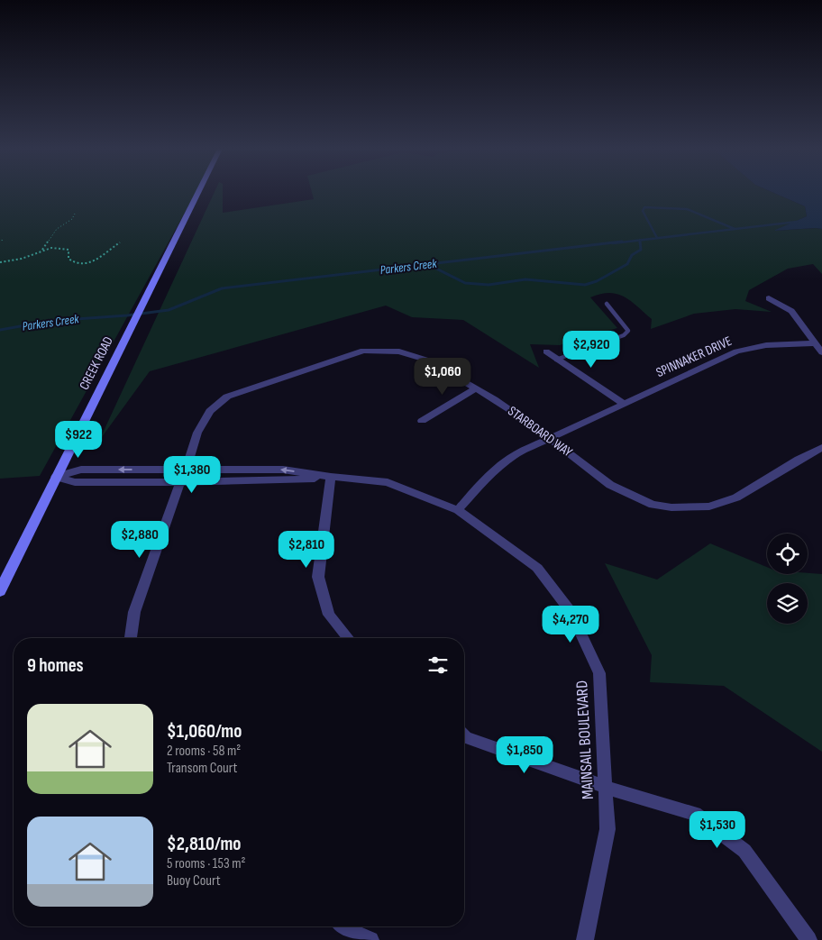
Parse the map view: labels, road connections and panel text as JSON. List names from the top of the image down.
{
  "streets": {
    "main road": ["CREEK ROAD"],
    "street": ["SPINNAKER DRIVE", "STARBOARD WAY", "MAINSAIL BOULEVARD"]
  },
  "crossings": [
    ["SPINNAKER DRIVE", "STARBOARD WAY"],
    ["SPINNAKER DRIVE", "MAINSAIL BOULEVARD"],
    ["CREEK ROAD", "MAINSAIL BOULEVARD"],
    ["STARBOARD WAY", "MAINSAIL BOULEVARD"]
  ],
  "water": ["Parkers Creek"],
  "page": {
    "price": [
      "$2,920",
      "$1,060",
      "$922",
      "$1,380",
      "$2,880",
      "$2,810",
      "$4,270",
      "$1,850",
      "$1,530"
    ],
    "heading": "9 homes",
    "list": [
      {
        "name": "$1,060/mo",
        "note": "2 rooms · 58 m² · Transom Court"
      },
      {
        "name": "$2,810/mo",
        "note": "5 rooms · 153 m² · Buoy Court"
      }
    ]
  }
}
